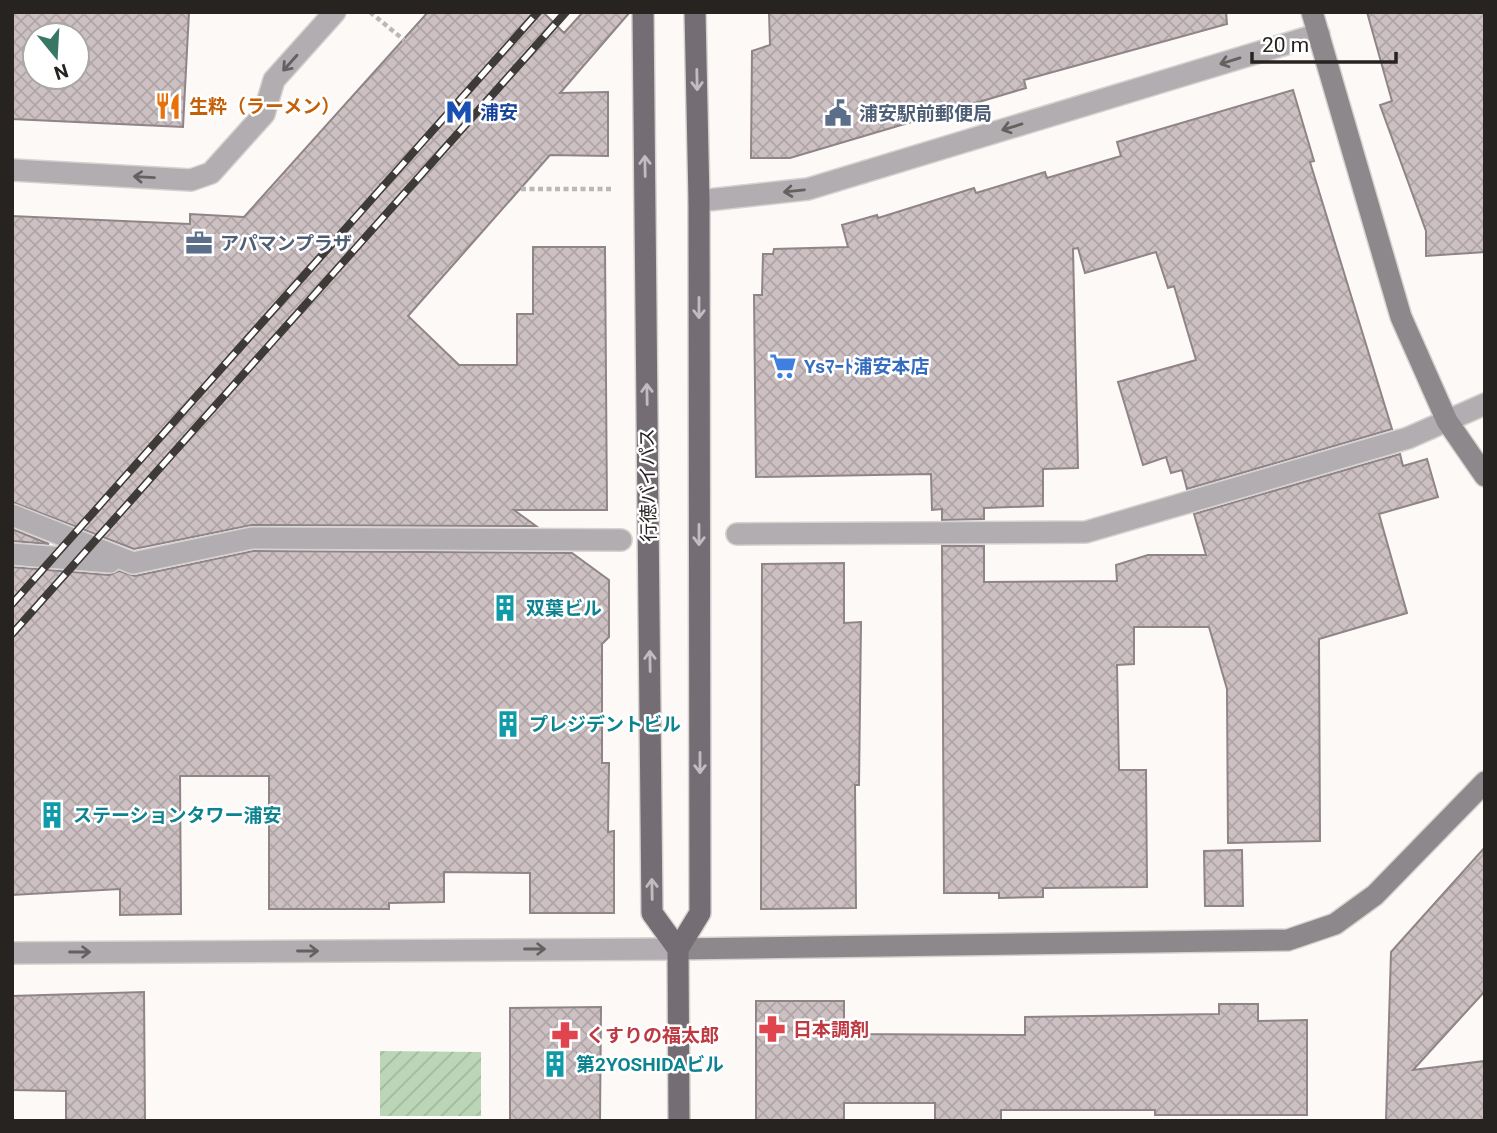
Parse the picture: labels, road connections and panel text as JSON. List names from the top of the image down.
{
  "streets": {
    "main road": ["行徳バイパス"]
  },
  "places": {
    "restaurant": ["生粋（ラーメン）"],
    "metro station": ["浦安"],
    "public building": ["浦安駅前郵便局"],
    "office": ["アパマンプラザ"],
    "supermarket": ["Ysﾏｰﾄ浦安本店"],
    "building": [
      "双葉ビル",
      "プレジデントビル",
      "ステーションタワー浦安",
      "第2YOSHIDAビル"
    ],
    "pharmacy": ["日本調剤", "くすりの福太郎"]
  },
  "scale_bar": "20 m",
  "north": "bottom"
}
